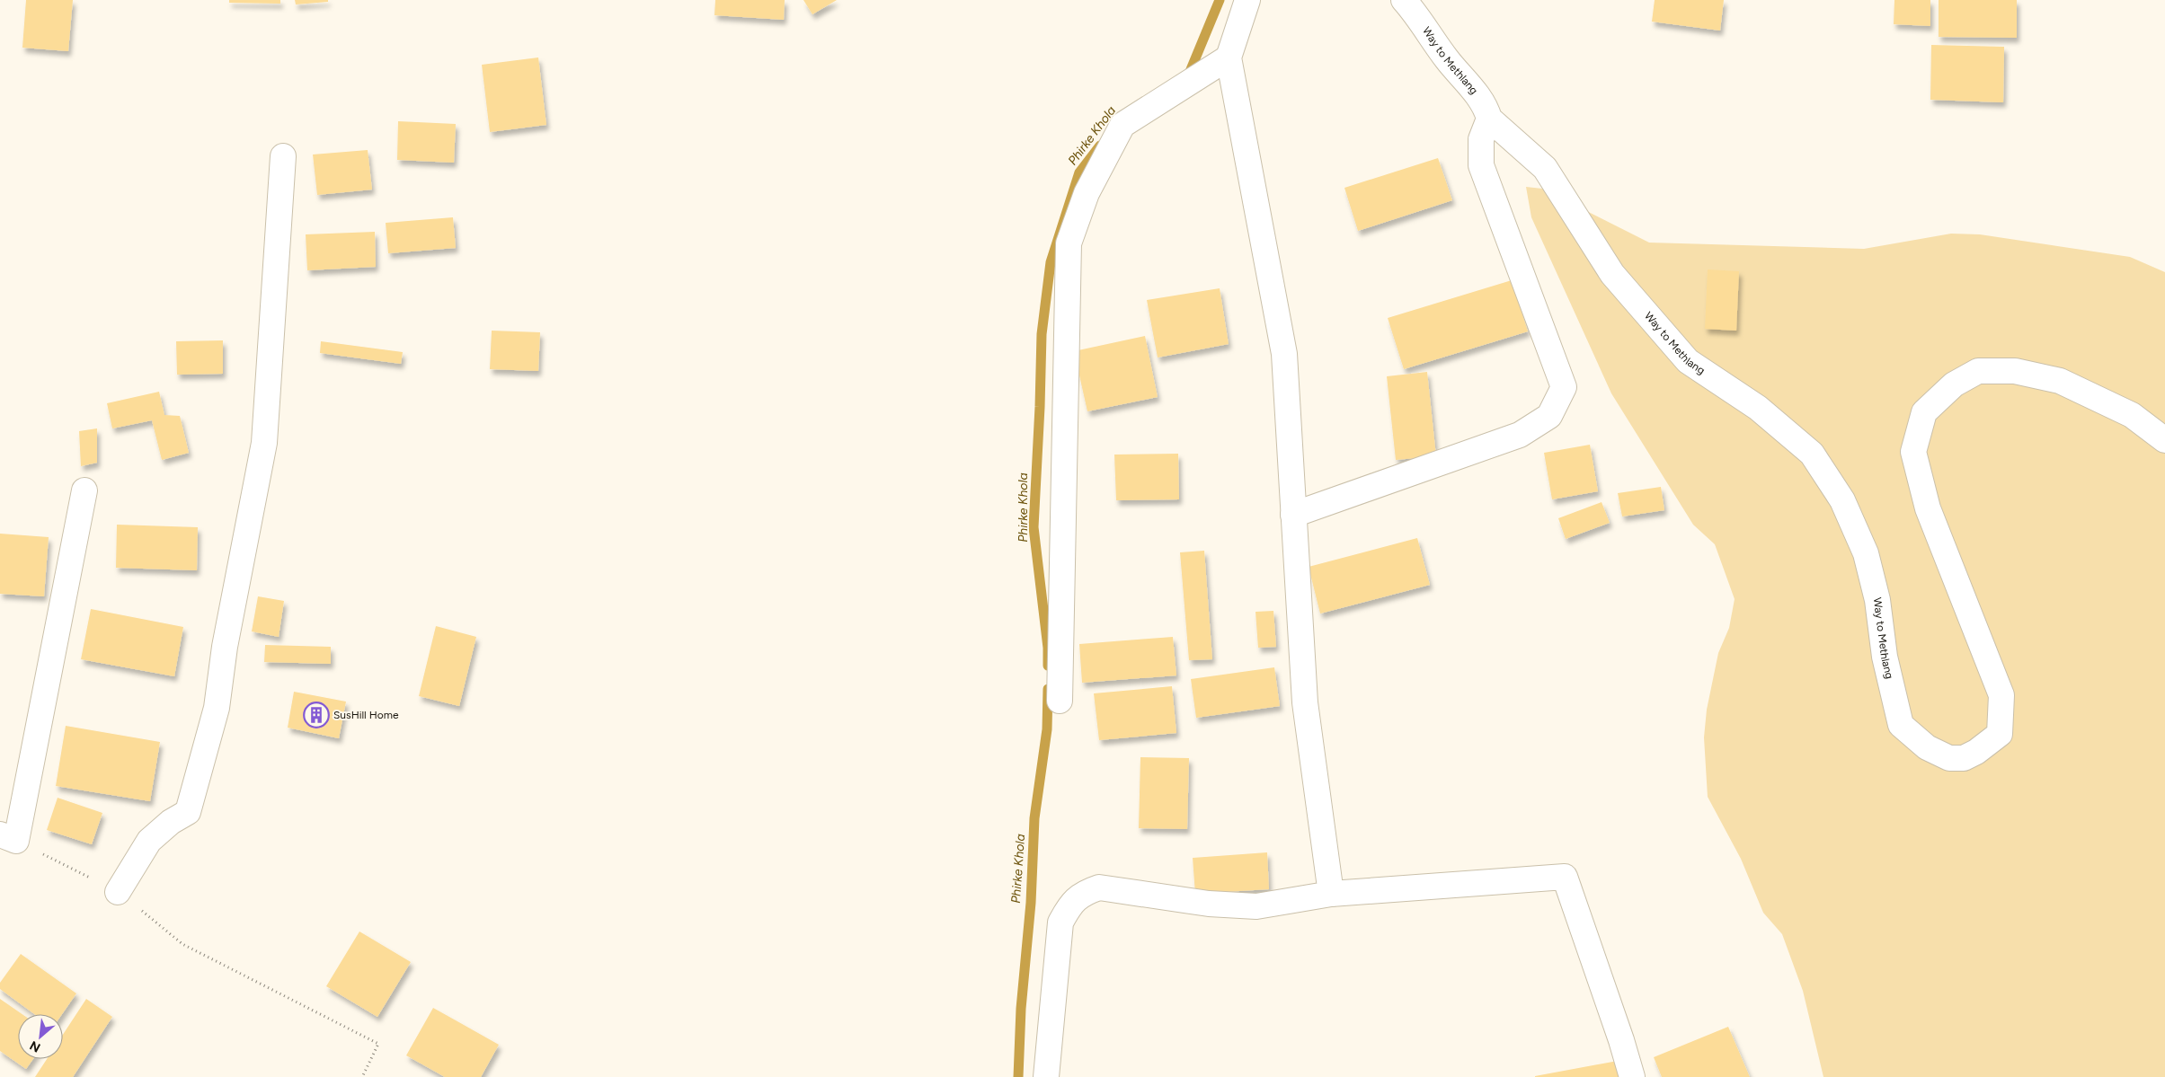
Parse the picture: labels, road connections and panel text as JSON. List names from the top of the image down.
{
  "streets": {
    "street": ["Way to Methlang"]
  },
  "water": ["Phirke Khola"],
  "places": {
    "building": ["SusHill Home"]
  },
  "north": "bottom left"
}
